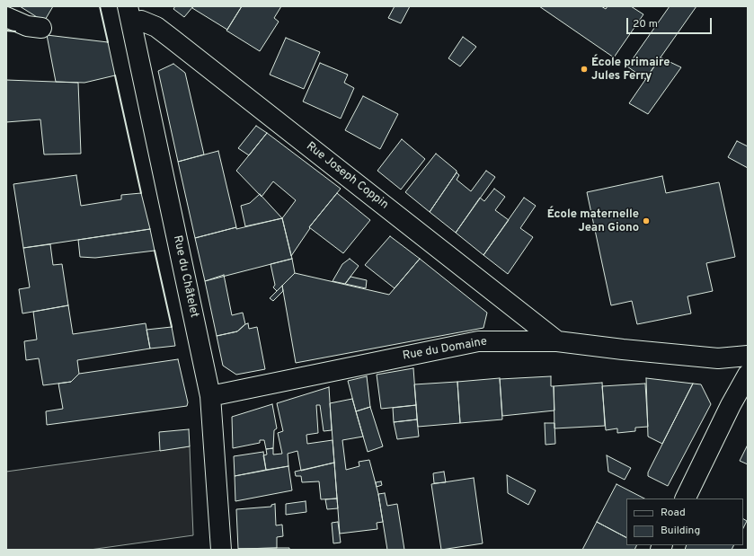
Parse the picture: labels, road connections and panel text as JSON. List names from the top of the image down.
{
  "streets": {
    "street": ["Rue Joseph Coppin", "Rue du Châtelet", "Rue du Domaine"]
  },
  "crossings": [
    ["Rue Joseph Coppin", "Rue du Châtelet"],
    ["Rue Joseph Coppin", "Rue du Domaine"],
    ["Rue du Châtelet", "Rue du Domaine"]
  ],
  "places": ["École primaire Jules Ferry", "École maternelle Jean Giono"],
  "legend": ["Road", "Building"],
  "scale_bar": "20 m"
}
